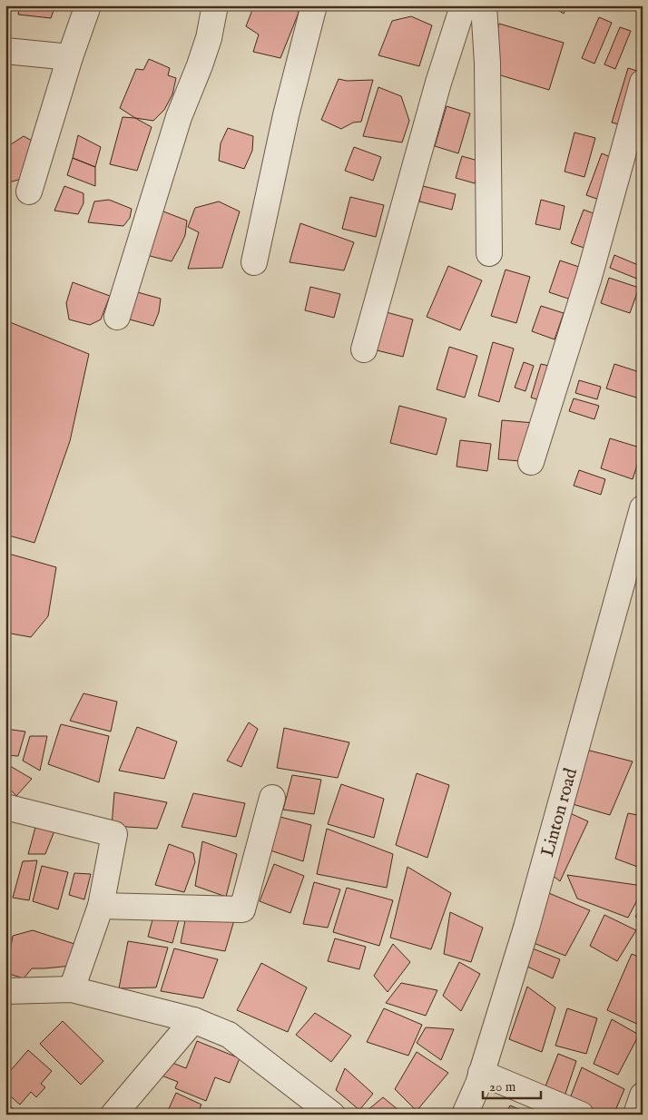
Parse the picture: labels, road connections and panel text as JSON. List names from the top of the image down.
{
  "streets": {
    "street": ["Linton road"]
  },
  "scale_bar": "20 m"
}
